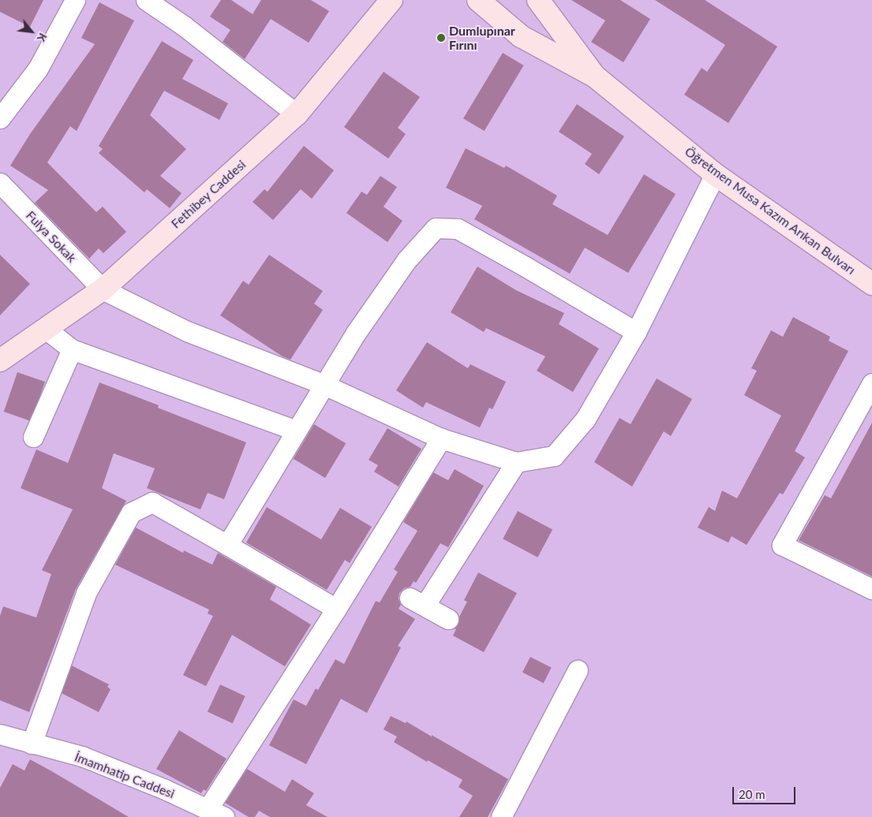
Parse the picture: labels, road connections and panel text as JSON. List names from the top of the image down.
{
  "streets": {
    "street": [
      "Fethibey Caddesi",
      "Öğretmen Musa Kazım Arıkan Bulvarı",
      "Fulya Sokak",
      "İmamhatip Caddesi"
    ]
  },
  "crossings": [
    ["Fethibey Caddesi", "Fulya Sokak"]
  ],
  "places": ["Dumlupınar Fırını"],
  "scale_bar": "20 m",
  "north": "bottom right"
}
